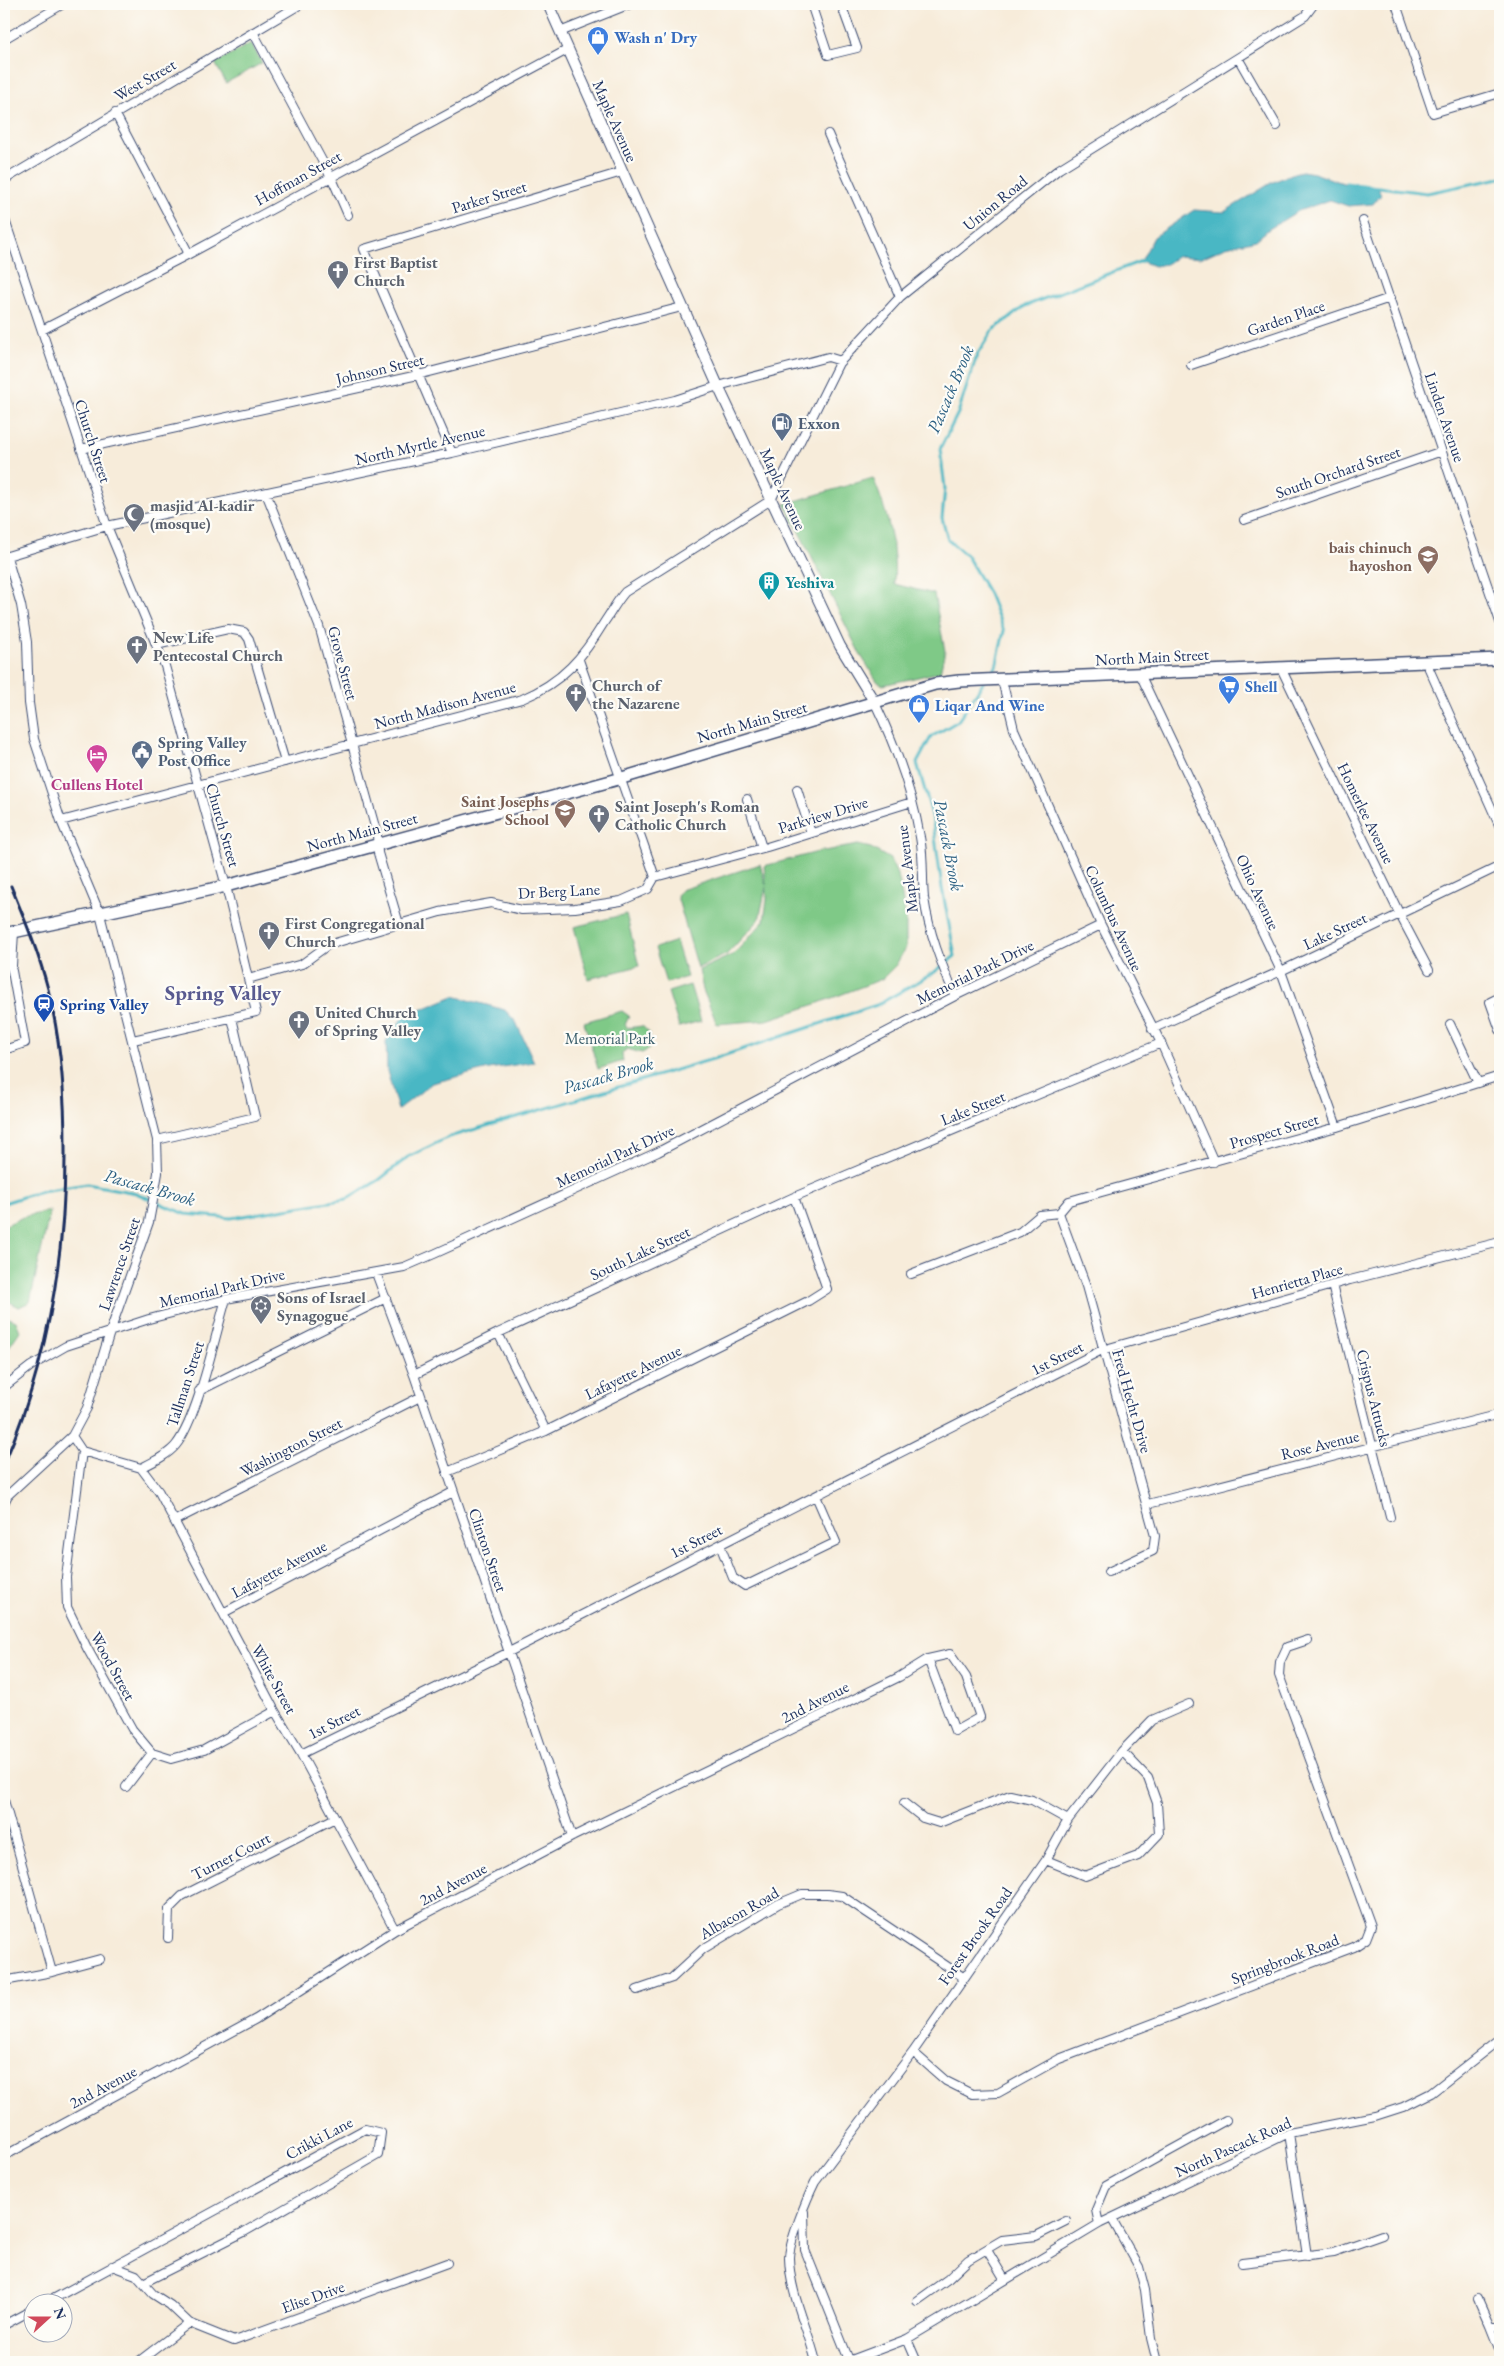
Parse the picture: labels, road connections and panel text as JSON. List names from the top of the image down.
{
  "streets": {
    "main road": ["North Main Street"],
    "street": [
      "West Street",
      "Maple Avenue",
      "Hoffman Street",
      "Parker Street",
      "Union Road",
      "Garden Place",
      "Johnson Street",
      "Linden Avenue",
      "Church Street",
      "North Myrtle Avenue",
      "South Orchard Street",
      "Grove Street",
      "North Madison Avenue",
      "Homerlee Avenue",
      "Parkview Drive",
      "Dr Berg Lane",
      "Ohio Avenue",
      "Columbus Avenue",
      "Lake Street",
      "Memorial Park Drive",
      "Prospect Street",
      "South Lake Street",
      "Lawrence Street",
      "Henrietta Place",
      "1st Street",
      "Lafayette Avenue",
      "Tallman Street",
      "Crispus Attucks",
      "Fred Hecht Drive",
      "Rose Avenue",
      "Washington Street",
      "Clinton Street",
      "Wood Street",
      "White Street",
      "2nd Avenue",
      "Turner Court",
      "Albacon Road",
      "Forest Brook Road",
      "Springbrook Road",
      "Crikki Lane",
      "North Pascack Road",
      "Elise Drive"
    ]
  },
  "crossings": [
    ["Maple Avenue", "Hoffman Street"],
    ["Maple Avenue", "Parker Street"],
    ["Maple Avenue", "Union Road"],
    ["Maple Avenue", "Johnson Street"],
    ["Maple Avenue", "North Myrtle Avenue"],
    ["Maple Avenue", "North Main Street"],
    ["Maple Avenue", "North Madison Avenue"],
    ["Maple Avenue", "Parkview Drive"],
    ["Maple Avenue", "Memorial Park Drive"],
    ["Hoffman Street", "Church Street"],
    ["Parker Street", "Johnson Street"],
    ["Union Road", "North Myrtle Avenue"],
    ["Union Road", "North Madison Avenue"],
    ["Garden Place", "Linden Avenue"],
    ["Johnson Street", "Church Street"],
    ["Linden Avenue", "South Orchard Street"],
    ["Church Street", "North Myrtle Avenue"],
    ["Church Street", "North Main Street"],
    ["Church Street", "North Madison Avenue"],
    ["Church Street", "Dr Berg Lane"],
    ["North Myrtle Avenue", "Grove Street"],
    ["North Myrtle Avenue", "Lawrence Street"],
    ["North Main Street", "Grove Street"],
    ["North Main Street", "Homerlee Avenue"],
    ["North Main Street", "Ohio Avenue"],
    ["North Main Street", "Columbus Avenue"],
    ["North Main Street", "Lawrence Street"],
    ["Grove Street", "North Madison Avenue"],
    ["North Madison Avenue", "Lawrence Street"],
    ["Homerlee Avenue", "Lake Street"],
    ["Parkview Drive", "Dr Berg Lane"],
    ["Ohio Avenue", "Lake Street"],
    ["Ohio Avenue", "Prospect Street"],
    ["Columbus Avenue", "Lake Street"],
    ["Columbus Avenue", "Memorial Park Drive"],
    ["Columbus Avenue", "Prospect Street"],
    ["Lake Street", "South Lake Street"],
    ["Lake Street", "Lafayette Avenue"],
    ["Memorial Park Drive", "Lawrence Street"],
    ["Memorial Park Drive", "Tallman Street"],
    ["Memorial Park Drive", "Clinton Street"],
    ["Prospect Street", "Fred Hecht Drive"],
    ["South Lake Street", "Lafayette Avenue"],
    ["Henrietta Place", "1st Street"],
    ["Henrietta Place", "Crispus Attucks"],
    ["Henrietta Place", "Fred Hecht Drive"],
    ["1st Street", "Fred Hecht Drive"],
    ["1st Street", "Clinton Street"],
    ["1st Street", "White Street"],
    ["Lafayette Avenue", "Clinton Street"],
    ["Lafayette Avenue", "White Street"],
    ["Tallman Street", "White Street"],
    ["Crispus Attucks", "Rose Avenue"],
    ["Fred Hecht Drive", "Rose Avenue"],
    ["Washington Street", "Clinton Street"],
    ["Washington Street", "White Street"],
    ["Clinton Street", "2nd Avenue"],
    ["White Street", "2nd Avenue"],
    ["White Street", "Turner Court"],
    ["Albacon Road", "Forest Brook Road"],
    ["Forest Brook Road", "Springbrook Road"],
    ["Forest Brook Road", "North Pascack Road"],
    ["Crikki Lane", "Elise Drive"]
  ],
  "districts": ["Spring Valley"],
  "water": ["Pascack Brook"],
  "parks": ["Memorial Park"],
  "places": {
    "shop": ["Wash n' Dry", "Liqar And Wine"],
    "church": [
      "First Baptist Church",
      "New Life Pentecostal Church",
      "Church of the Nazarene",
      "Saint Joseph's Roman Catholic Church",
      "First Congregational Church",
      "United Church of Spring Valley"
    ],
    "fuel station": ["Exxon"],
    "mosque": ["masjid Al-kadir (mosque)"],
    "school or university": ["bais chinuch hayoshon", "Saint Josephs School"],
    "building": ["Yeshiva"],
    "supermarket": ["Shell"],
    "public building": ["Spring Valley Post Office"],
    "hotel": ["Cullens Hotel"],
    "station": ["Spring Valley"],
    "synagogue": ["Sons of Israel Synagogue"]
  },
  "north": "right"
}
